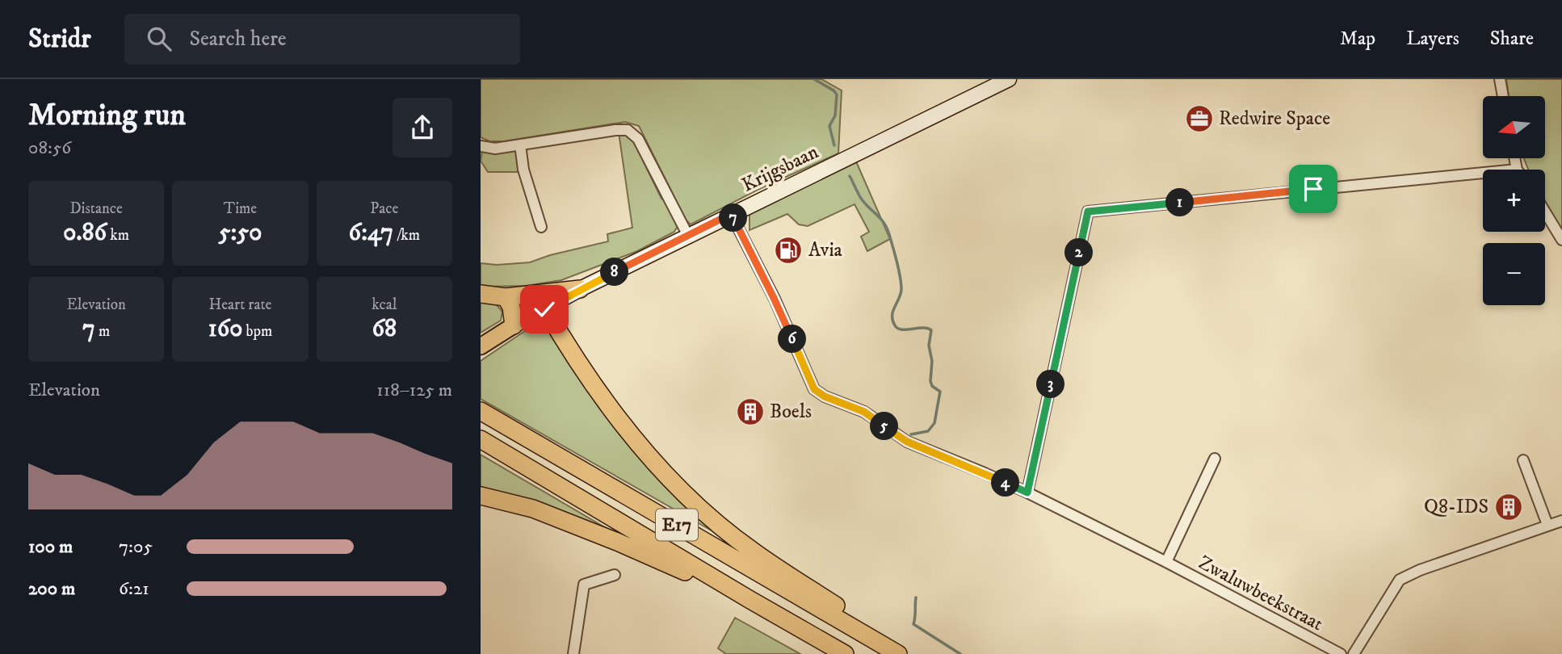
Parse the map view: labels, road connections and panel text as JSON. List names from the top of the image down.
{
  "streets": {
    "highway": ["E17"],
    "main road": ["Krijgsbaan"],
    "street": ["Zwaluwbeekstraat"]
  },
  "crossings": [
    ["Krijgsbaan", "Zwaluwbeekstraat"]
  ],
  "places": {
    "office": ["Redwire Space"],
    "fuel station": ["Avia"],
    "building": ["Boels", "Q8-IDS"]
  },
  "north": "left",
  "page": {
    "header": "Stridr",
    "search": "Search here",
    "nav": ["Map", "Layers", "Share"],
    "heading": ["Morning run", "08:56"],
    "map_buttons": ["+", "−"],
    "stats": [
      ["Distance", "0.86 km"],
      ["Time", "5:50"],
      ["Pace", "6:47 /km"],
      ["Elevation", "7 m"],
      ["Heart rate", "160 bpm"],
      ["kcal", "68"]
    ],
    "pins": [
      "1",
      "7",
      "2",
      "8",
      "6",
      "3",
      "5",
      "4"
    ],
    "chart": ["Elevation", "118–125 m"],
    "list": [
      {
        "name": "100 m",
        "note": "7:05"
      },
      {
        "name": "200 m",
        "note": "6:21"
      }
    ]
  }
}
